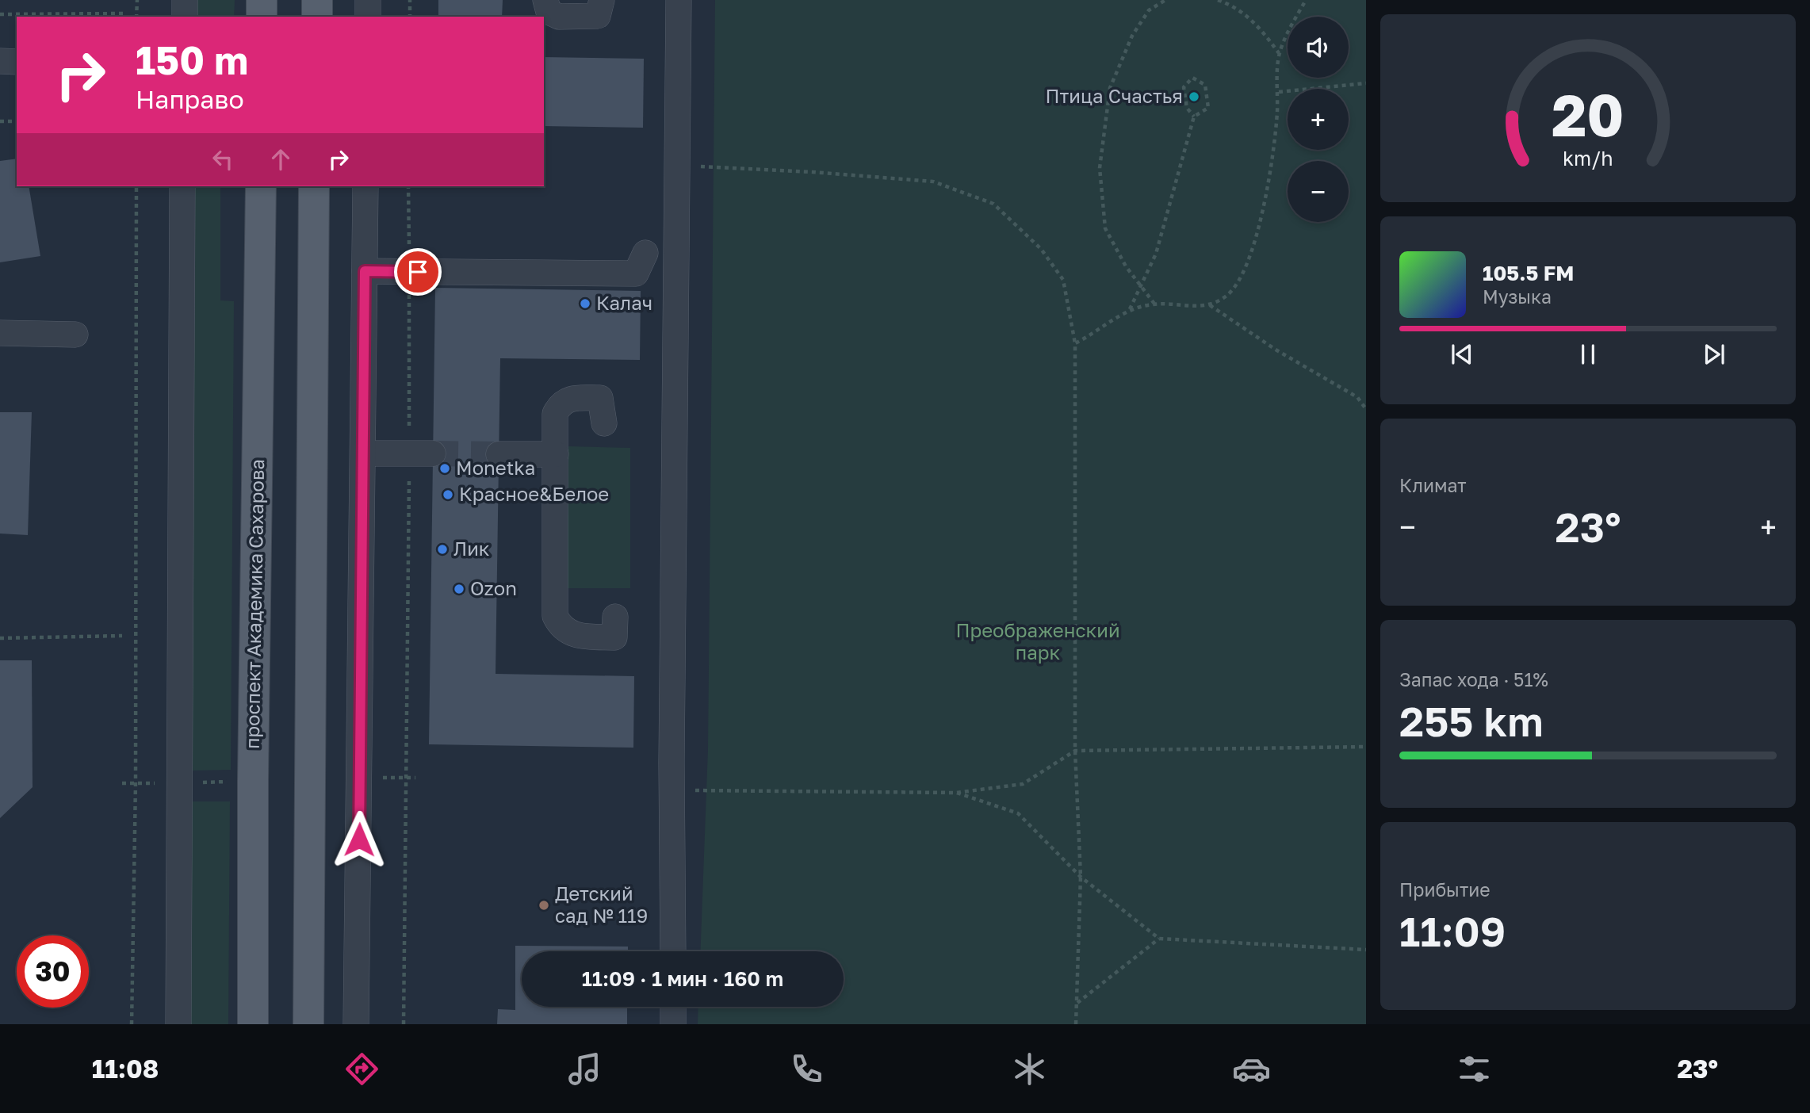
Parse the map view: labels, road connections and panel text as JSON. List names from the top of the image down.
{
  "streets": {
    "main road": ["проспект Академика Сахарова"]
  },
  "parks": ["Преображенский парк"],
  "places": [
    "Птица Счастья",
    "Калач",
    "Monetka",
    "Красное&Белое",
    "Лик",
    "Ozon",
    "Детский сад № 119"
  ],
  "page": {
    "map_buttons": ["+", "−"],
    "turn": ["150 m", "Направо"],
    "song": ["105.5 FM", "Музыка"],
    "tile": [
      "Климат",
      ["Запас хода · 51%", "255 km"],
      ["Прибытие", "11:09"]
    ],
    "heat": ["−", "23°", "+"],
    "limit": "30",
    "trip": "11:09 · 1 мин · 160 m",
    "tabs": ["11:08", "23°"],
    "gauge": ["20", "km/h"]
  }
}
